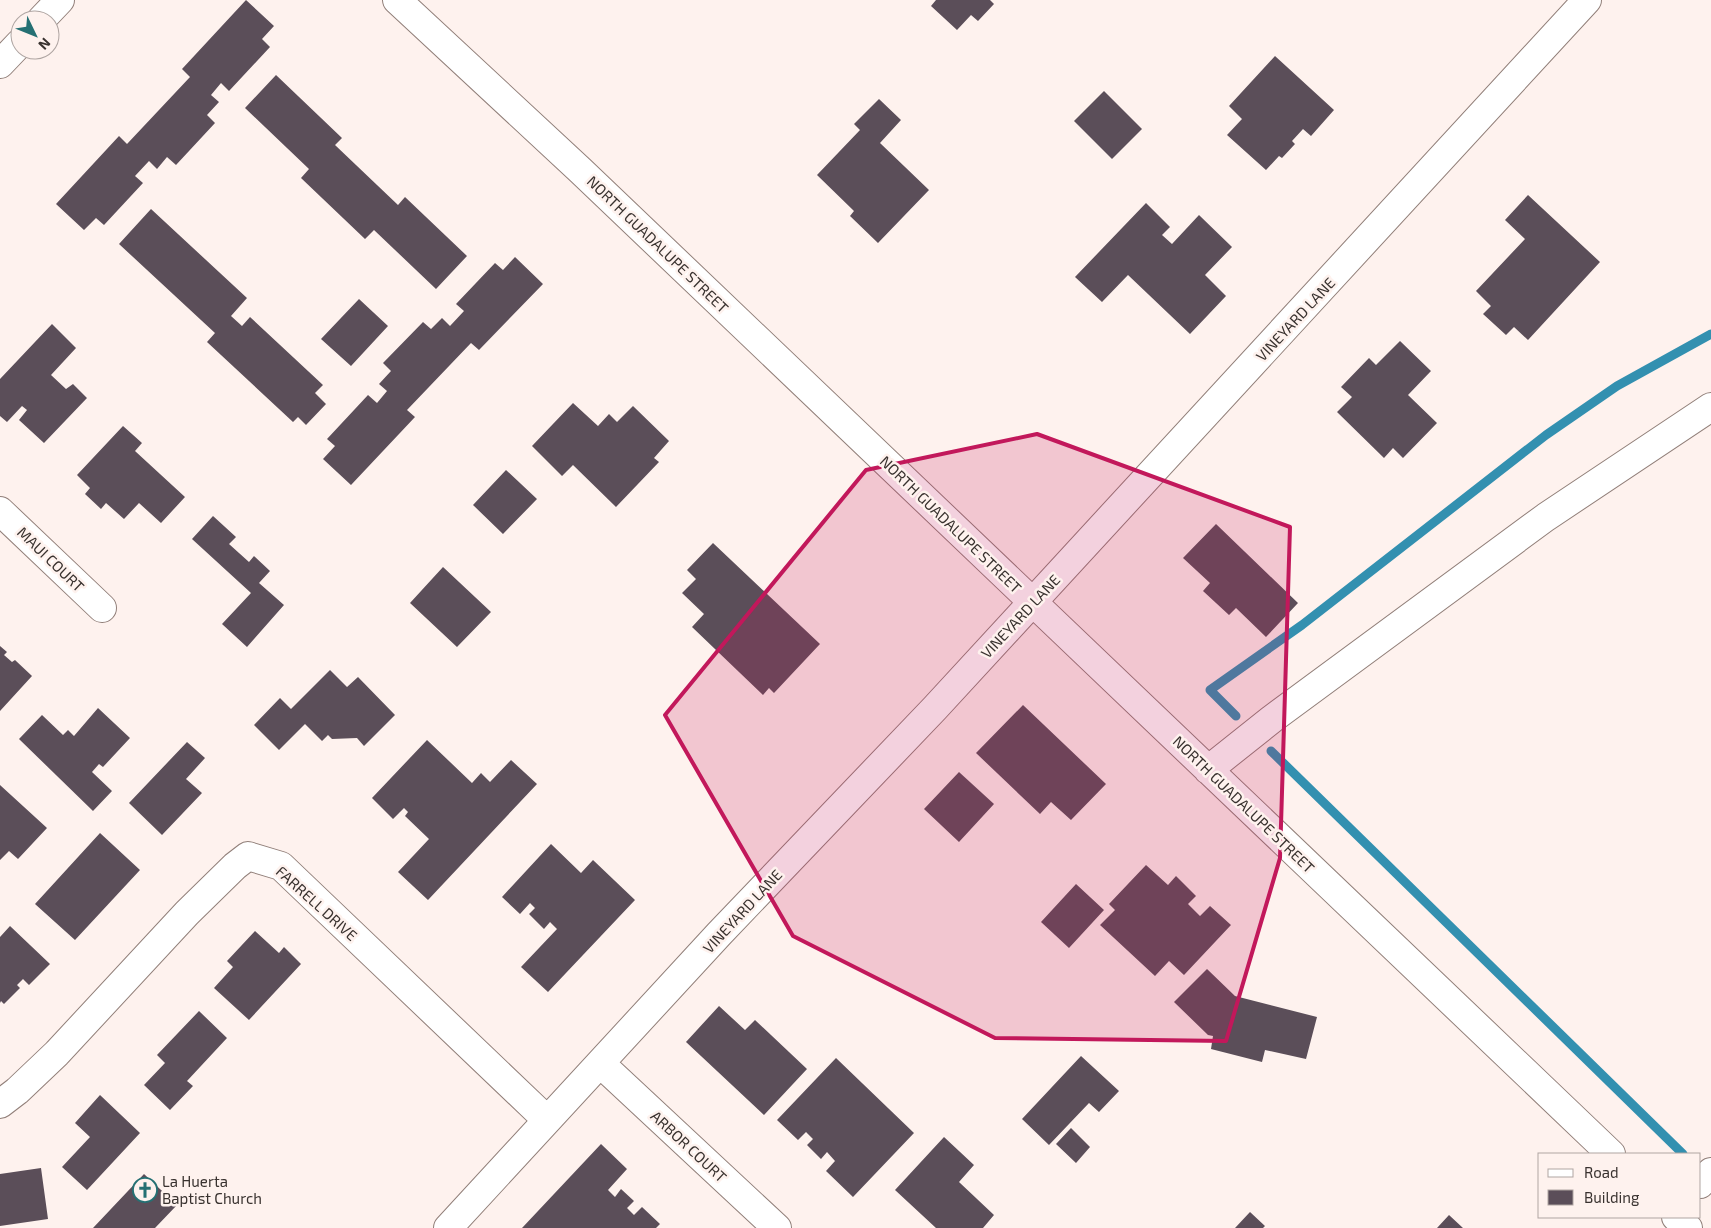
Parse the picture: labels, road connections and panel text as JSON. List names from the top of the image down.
{
  "streets": {
    "street": [
      "NORTH GUADALUPE STREET",
      "VINEYARD LANE",
      "MAUI COURT",
      "FARRELL DRIVE",
      "ARBOR COURT"
    ]
  },
  "crossings": [
    ["NORTH GUADALUPE STREET", "VINEYARD LANE"],
    ["VINEYARD LANE", "FARRELL DRIVE"],
    ["VINEYARD LANE", "ARBOR COURT"]
  ],
  "places": {
    "church": ["La Huerta Baptist Church"]
  },
  "legend": ["Road", "Building"],
  "north": "bottom right"
}
